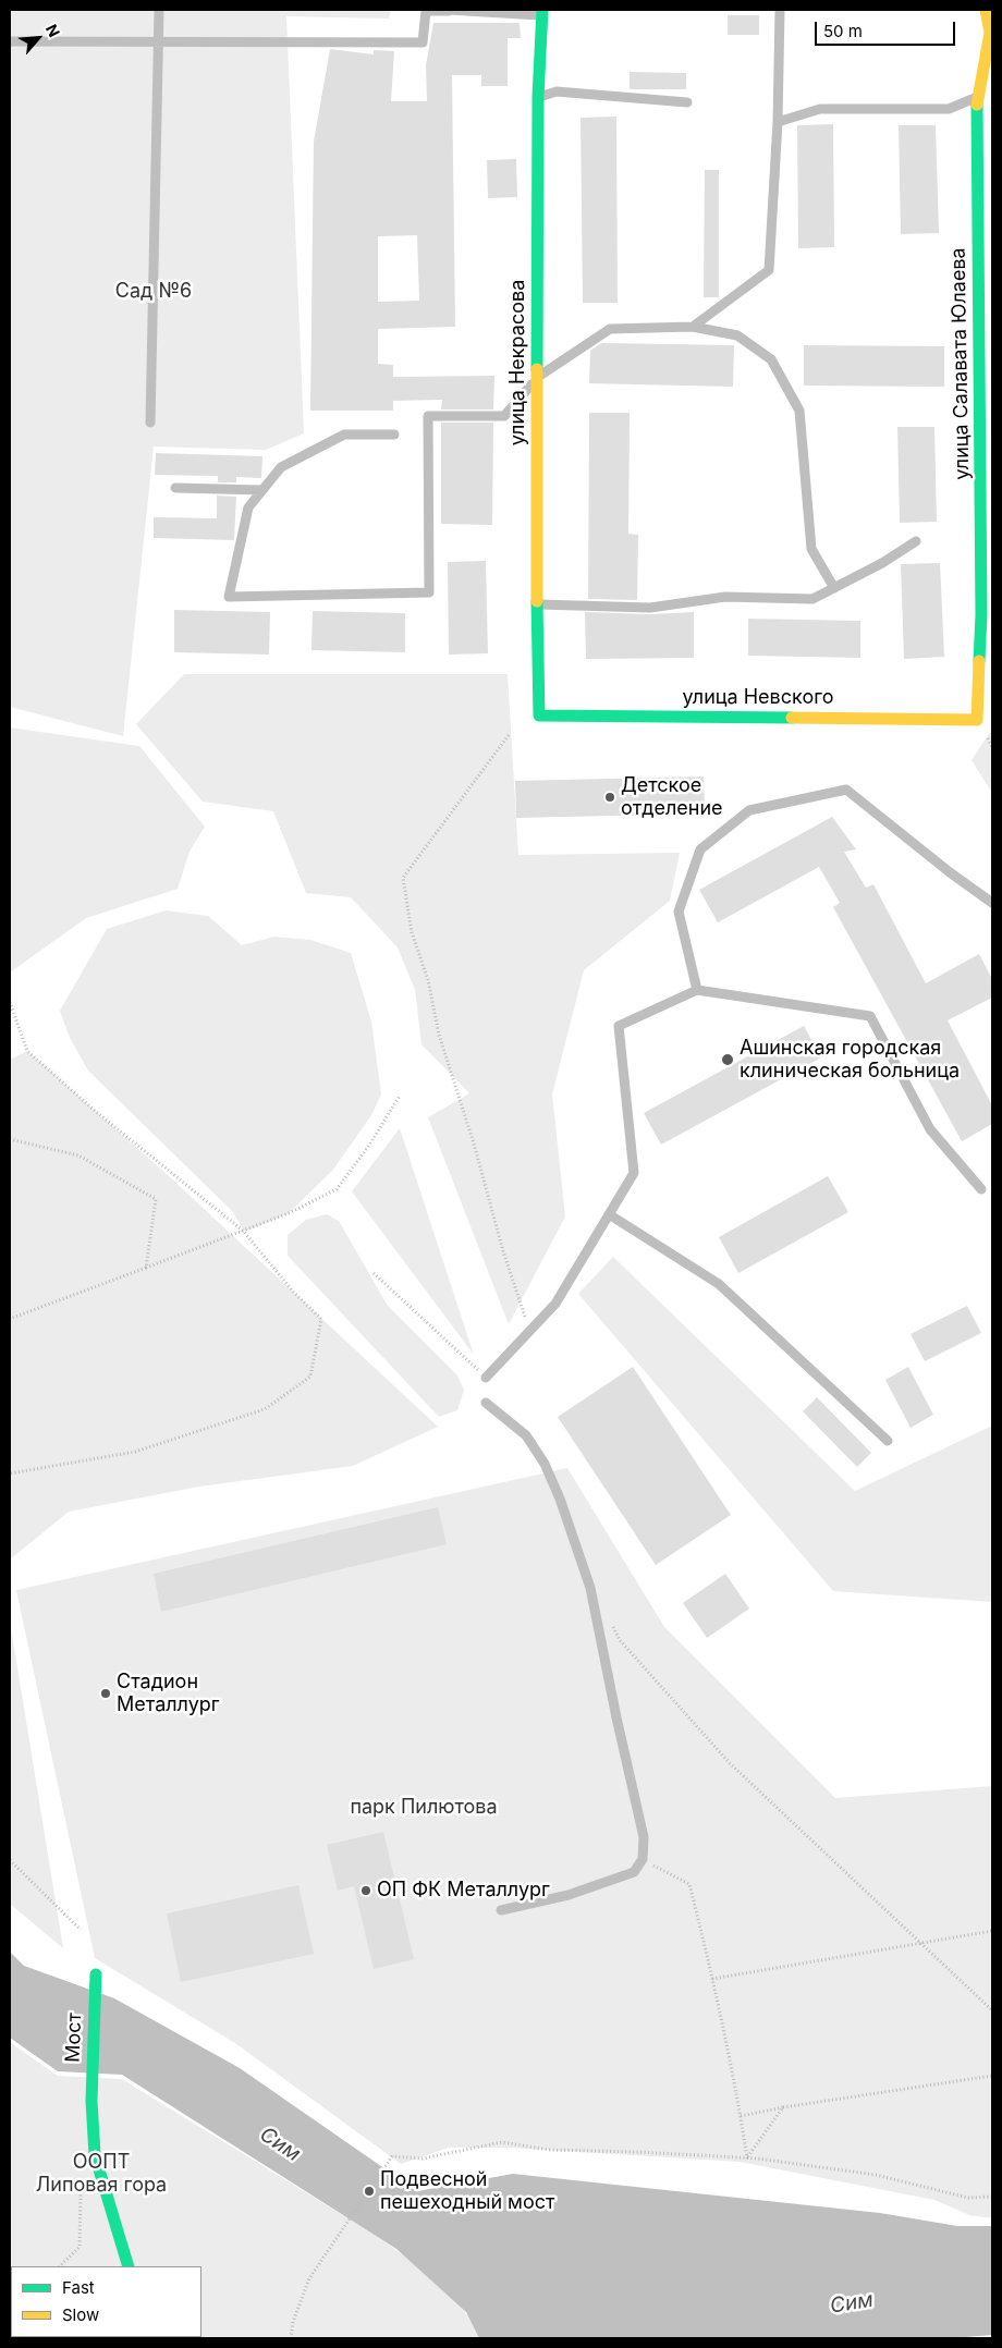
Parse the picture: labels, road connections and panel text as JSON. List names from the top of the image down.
{
  "streets": {
    "street": [
      "улица Некрасова",
      "улица Салавата Юлаева",
      "улица Невского",
      "Мост"
    ]
  },
  "crossings": [
    ["улица Некрасова", "улица Невского"],
    ["улица Салавата Юлаева", "улица Невского"]
  ],
  "water": ["Сим"],
  "parks": ["Сад №6", "парк Пилютова", "ООПТ Липовая гора"],
  "places": [
    "Детское отделение",
    "Ашинская городская клиническая больница",
    "Стадион Металлург",
    "ОП ФК Металлург",
    "Подвесной пешеходный мост"
  ],
  "legend": ["Fast", "Slow"],
  "scale_bar": "50 m",
  "north": "top right"
}
